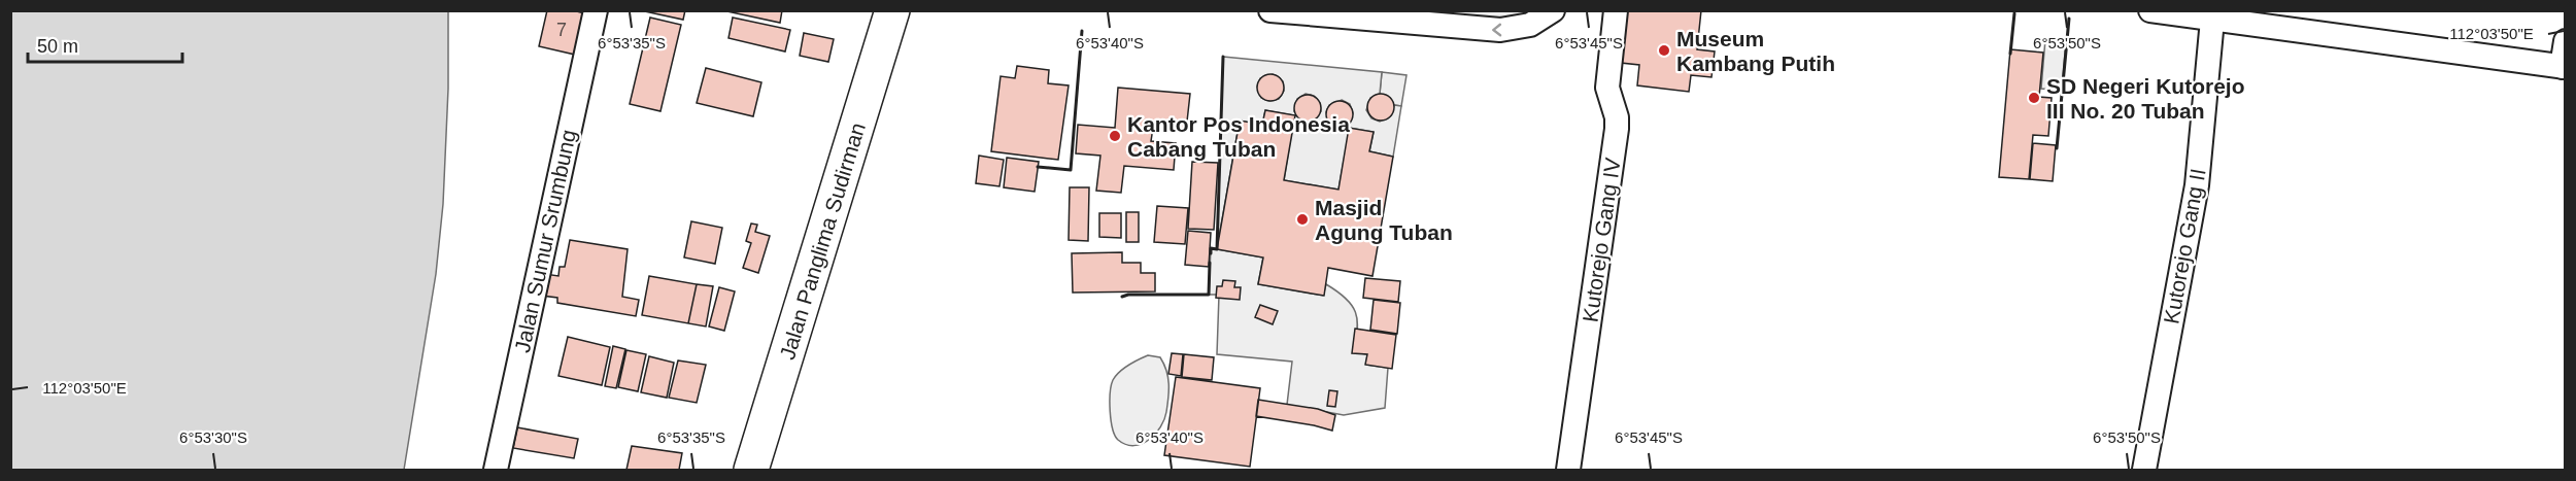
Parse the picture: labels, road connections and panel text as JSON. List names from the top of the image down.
{
  "streets": {
    "highway": ["Jalan Panglima Sudirman"],
    "street": ["Kutorejo Gang IV", "Jalan Sumur Srumbung", "Kutorejo Gang II"]
  },
  "places": [
    "Museum Kambang Putih",
    "SD Negeri Kutorejo III No. 20 Tuban",
    "Kantor Pos Indonesia Cabang Tuban",
    "Masjid Agung Tuban"
  ],
  "house_numbers": ["7"],
  "scale_bar": "50 m",
  "coordinates": [
    "112°03'50\"E",
    "6°53'35\"S",
    "6°53'40\"S",
    "6°53'45\"S",
    "6°53'50\"S",
    "6°53'30\"S"
  ]
}
